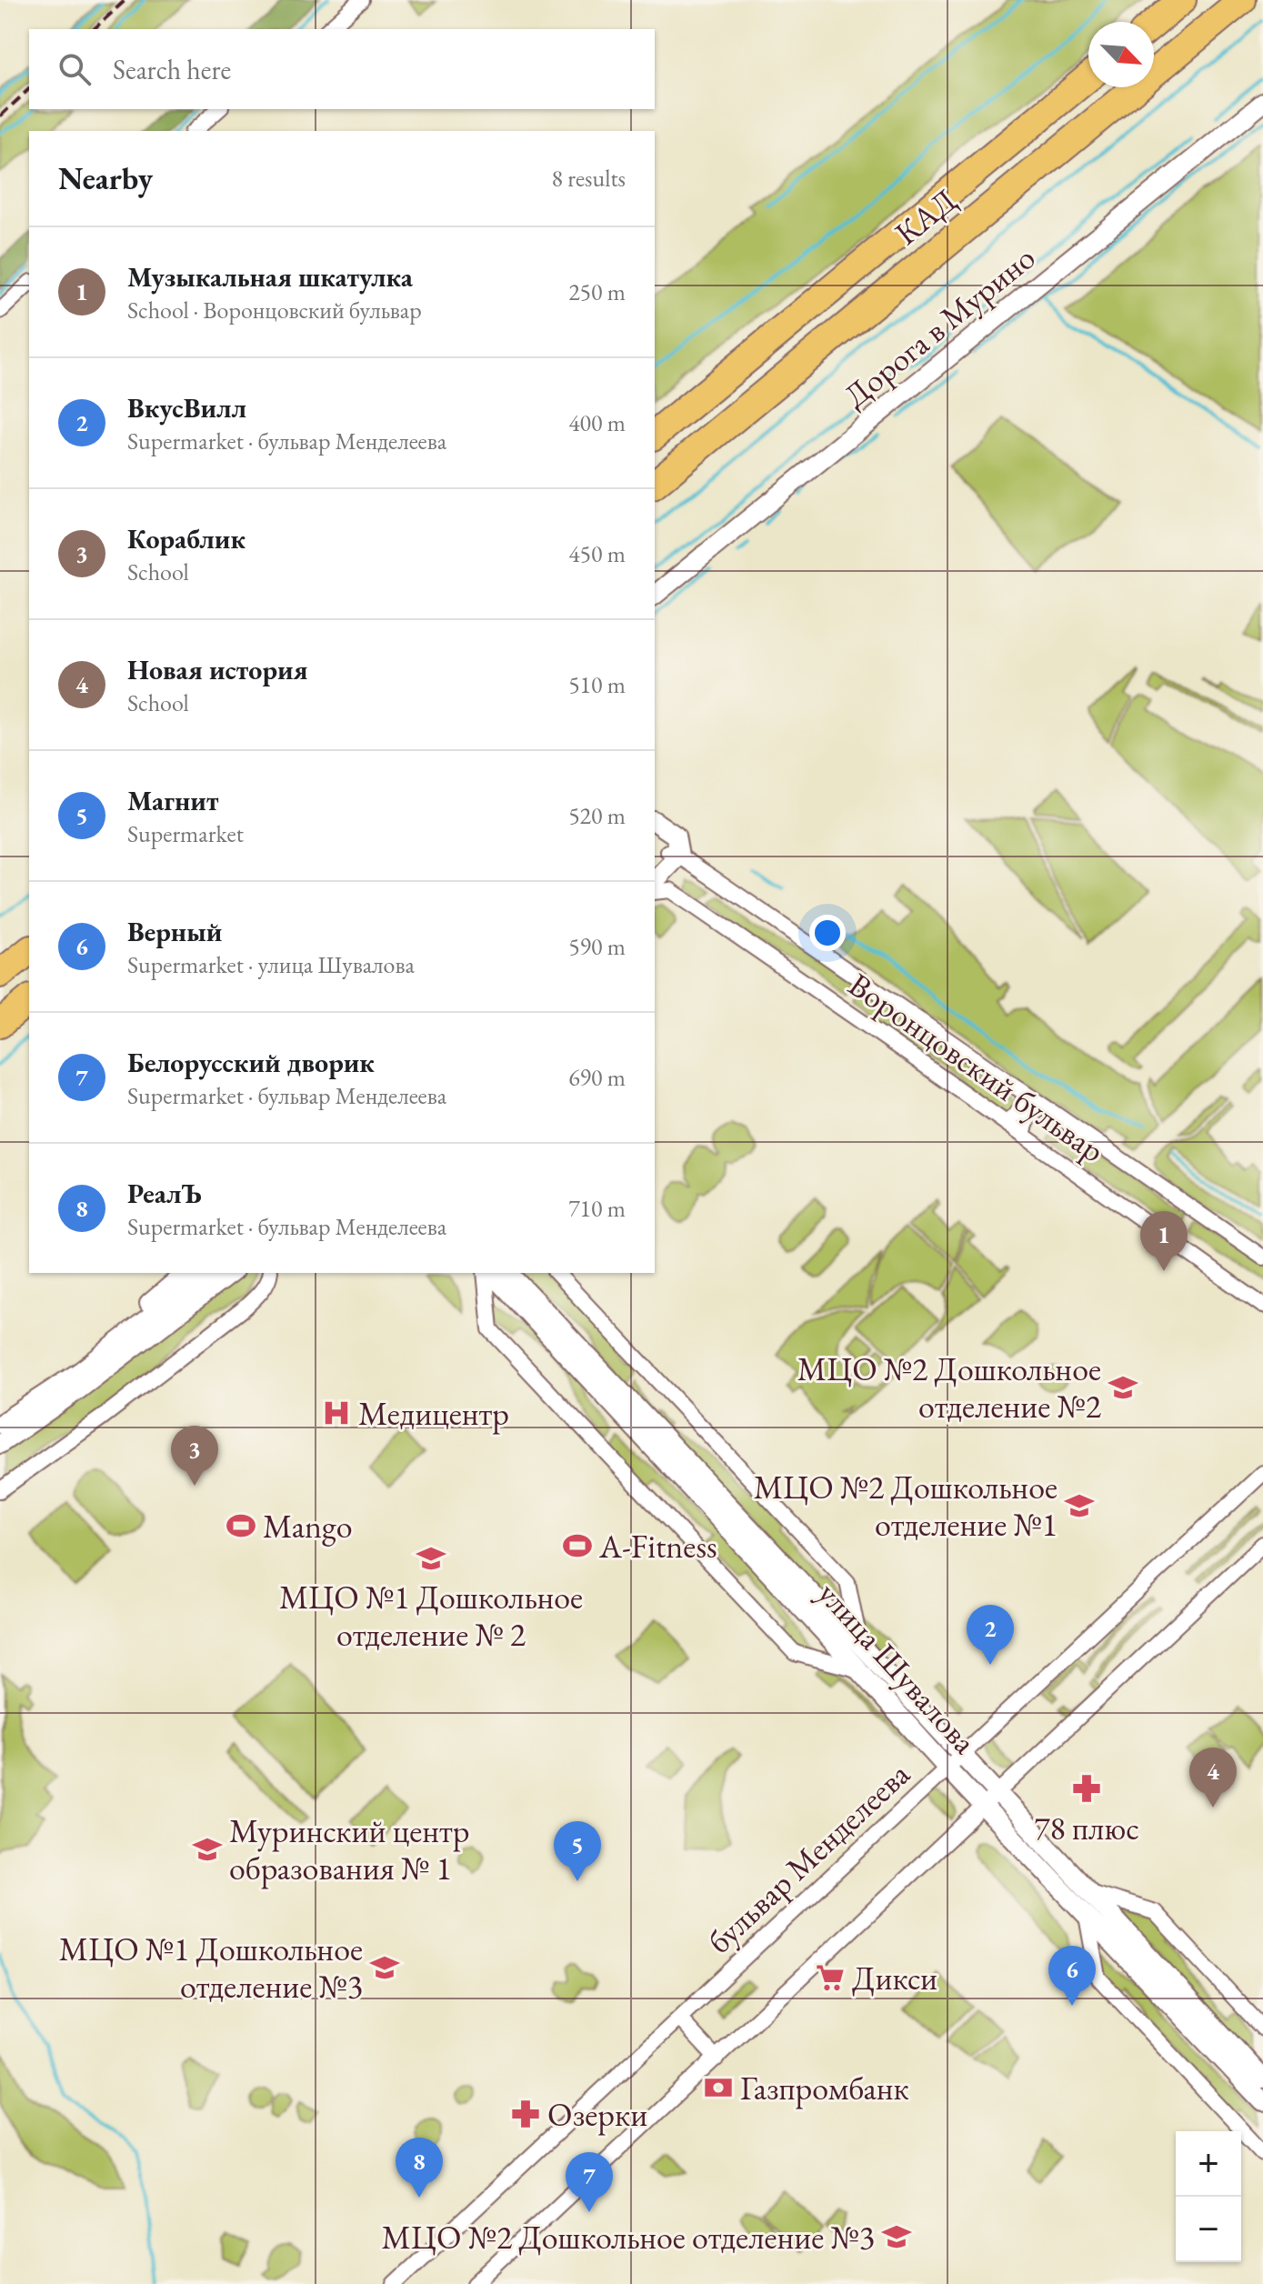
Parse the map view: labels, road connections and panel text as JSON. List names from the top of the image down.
{
  "streets": {
    "highway": ["КАД"],
    "street": [
      "Дорога в Мурино",
      "Воронцовский бульвар",
      "улица Шувалова",
      "бульвар Менделеева"
    ]
  },
  "crossings": [
    ["улица Шувалова", "бульвар Менделеева"]
  ],
  "places": {
    "school or university": [
      "МЦО №2 Дошкольное отделение №2",
      "МЦО №2 Дошкольное отделение №1",
      "МЦО №1 Дошкольное отделение № 2",
      "Муринский центр образования № 1",
      "МЦО №1 Дошкольное отделение №3",
      "МЦО №2 Дошкольное отделение №3"
    ],
    "hospital": ["Медицентр"],
    "sports": ["Mango", "A-Fitness"],
    "pharmacy": ["78 плюс", "Озерки"],
    "supermarket": ["Дикси"],
    "bank": ["Газпромбанк"]
  },
  "north": "bottom right",
  "page": {
    "search": "Search here",
    "heading": ["Nearby", "8 results"],
    "list": [
      {
        "mark": "1",
        "name": "Музыкальная шкатулка",
        "note": "School · Воронцовский бульвар",
        "value": "250 m"
      },
      {
        "mark": "2",
        "name": "ВкусВилл",
        "note": "Supermarket · бульвар Менделеева",
        "value": "400 m"
      },
      {
        "mark": "3",
        "name": "Кораблик",
        "note": "School",
        "value": "450 m"
      },
      {
        "mark": "4",
        "name": "Новая история",
        "note": "School",
        "value": "510 m"
      },
      {
        "mark": "5",
        "name": "Магнит",
        "note": "Supermarket",
        "value": "520 m"
      },
      {
        "mark": "6",
        "name": "Верный",
        "note": "Supermarket · улица Шувалова",
        "value": "590 m"
      },
      {
        "mark": "7",
        "name": "Белорусский дворик",
        "note": "Supermarket · бульвар Менделеева",
        "value": "690 m"
      },
      {
        "mark": "8",
        "name": "РеалЪ",
        "note": "Supermarket · бульвар Менделеева",
        "value": "710 m"
      }
    ],
    "pins": [
      "1",
      "3",
      "2",
      "4",
      "5",
      "6",
      "8",
      "7"
    ],
    "map_buttons": ["+", "−"]
  }
}
